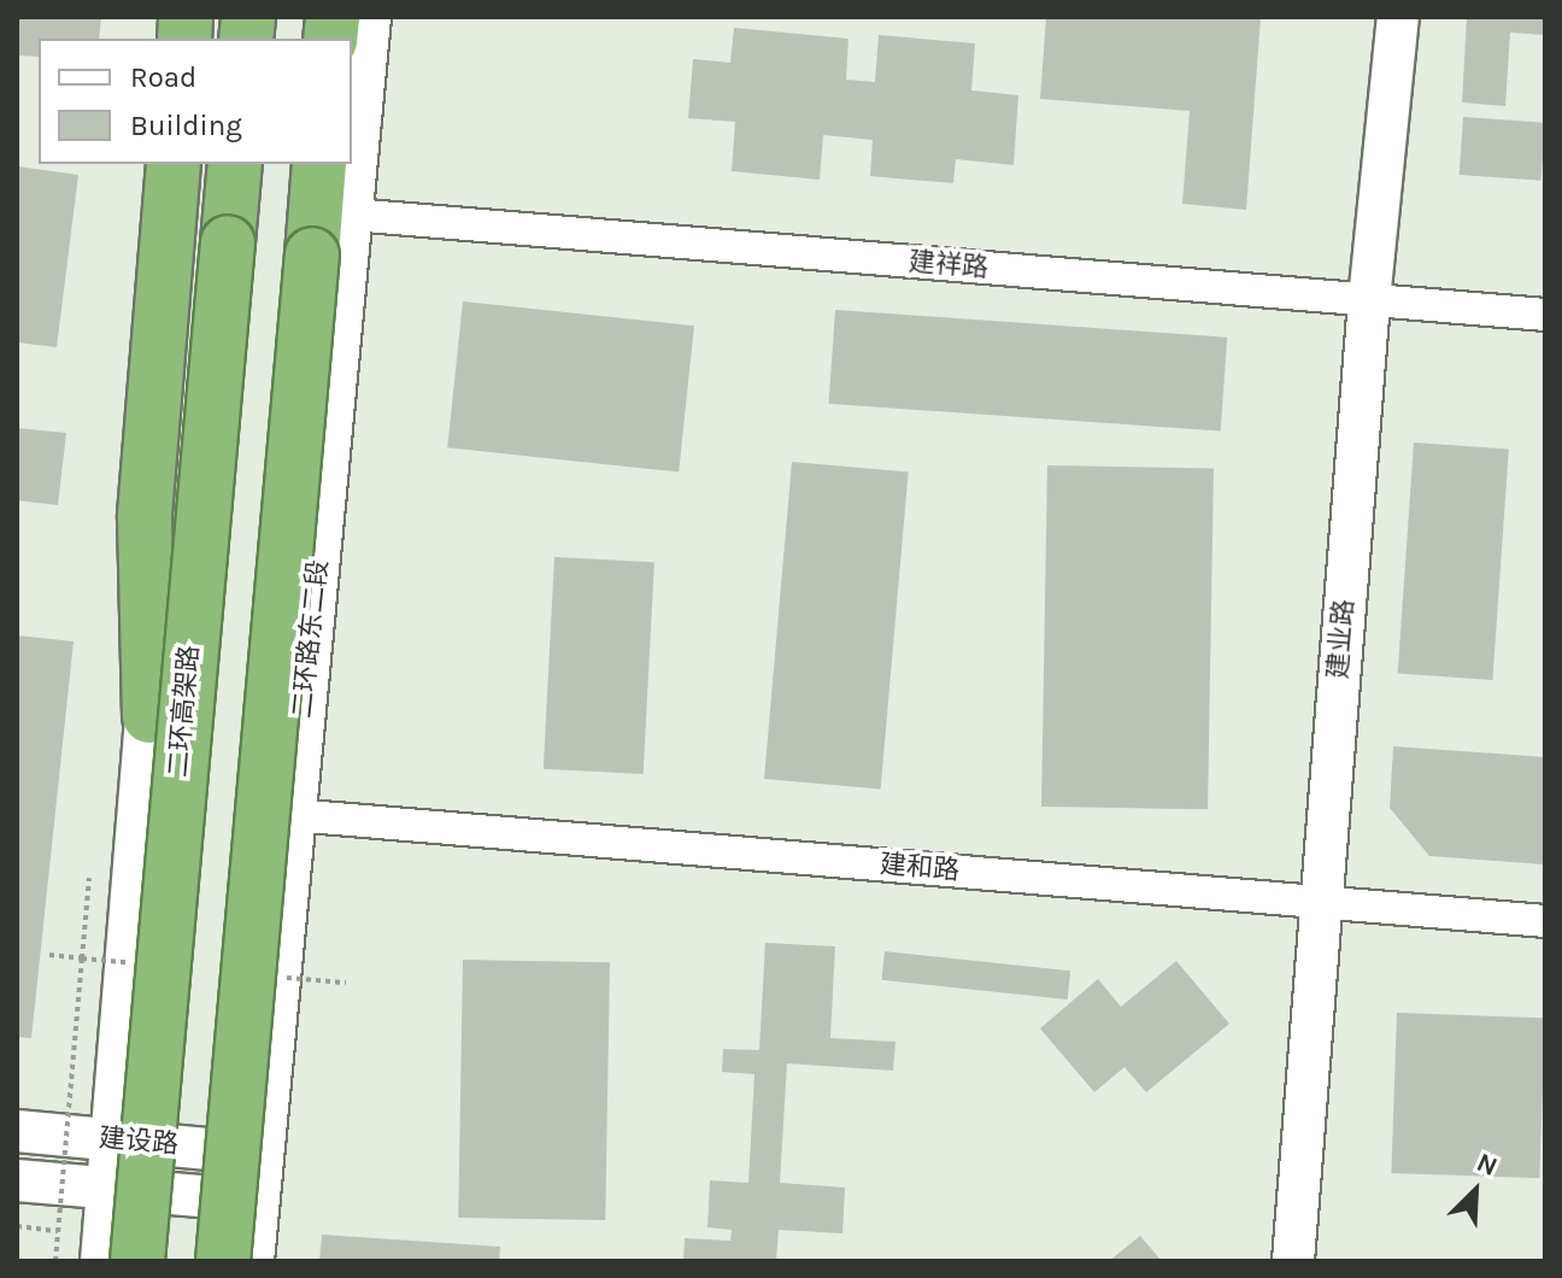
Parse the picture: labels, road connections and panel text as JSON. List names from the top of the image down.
{
  "streets": {
    "highway": ["二环高架路"],
    "main road": ["二环路东二段"],
    "street": [
      "建祥路",
      "建业路",
      "建和路",
      "建设路"
    ]
  },
  "crossings": [
    ["建祥路", "二环路东二段"],
    ["建祥路", "建业路"],
    ["二环路东二段", "建和路"],
    ["二环路东二段", "建设路"],
    ["建业路", "建和路"]
  ],
  "legend": ["Road", "Building"],
  "north": "top right"
}
